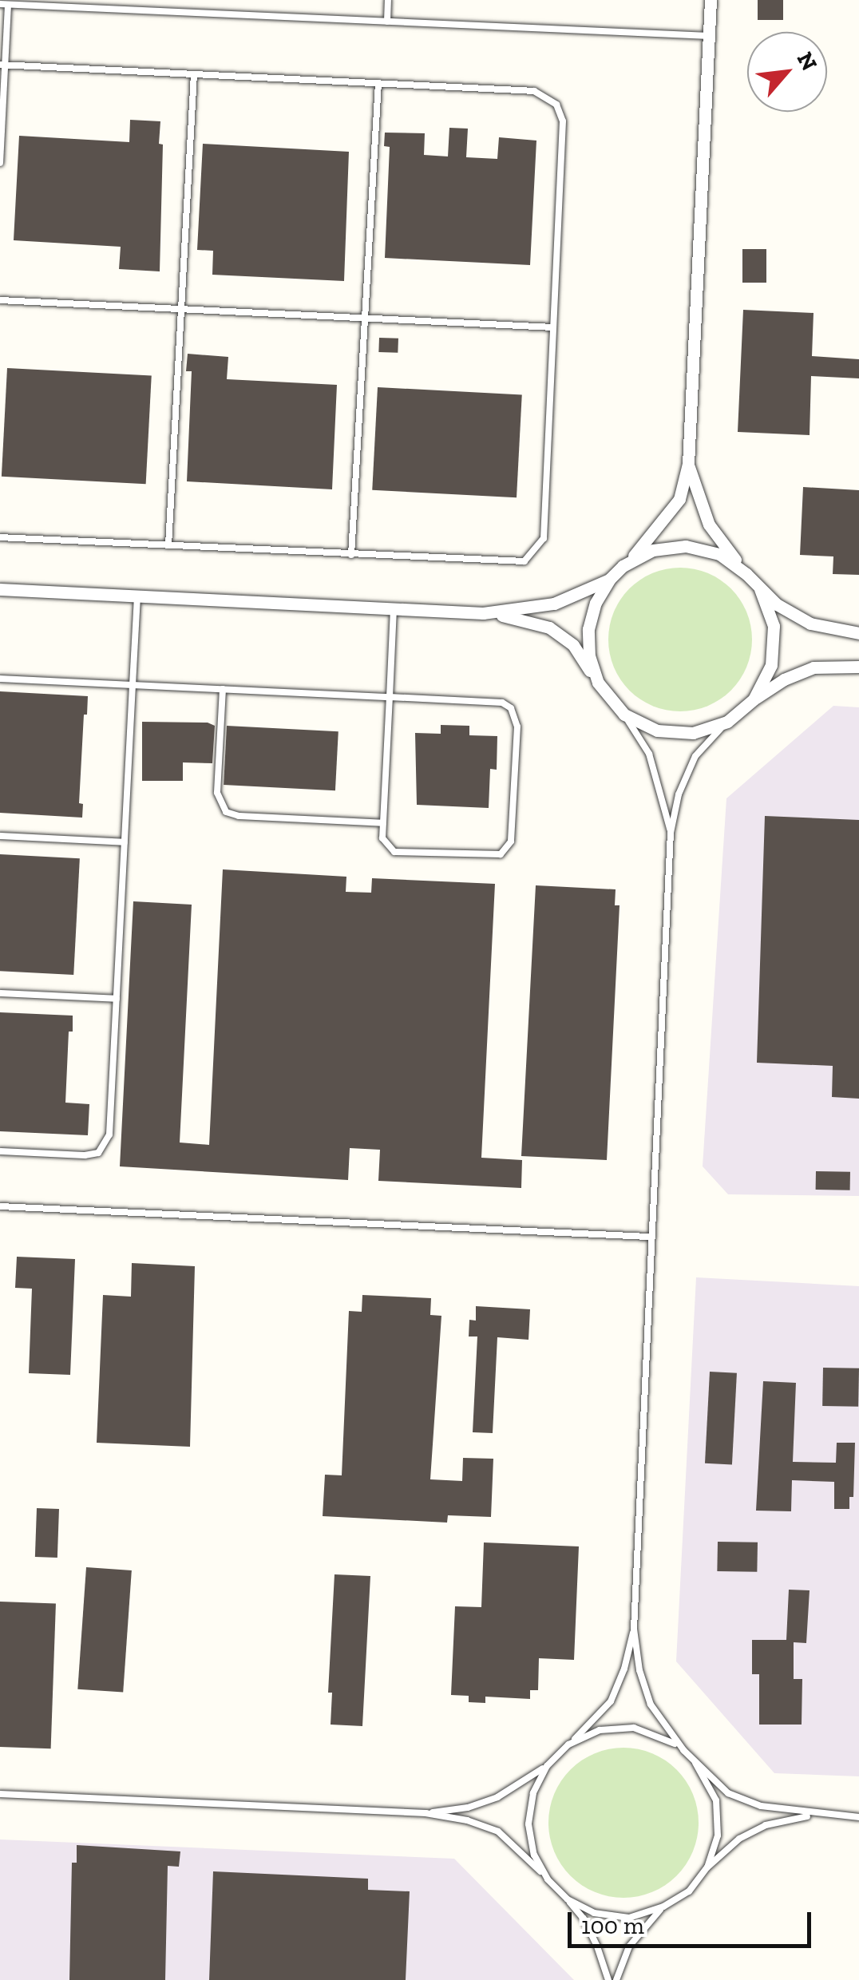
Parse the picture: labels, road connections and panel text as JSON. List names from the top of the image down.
{
  "scale_bar": "100 m",
  "north": "top right"
}
